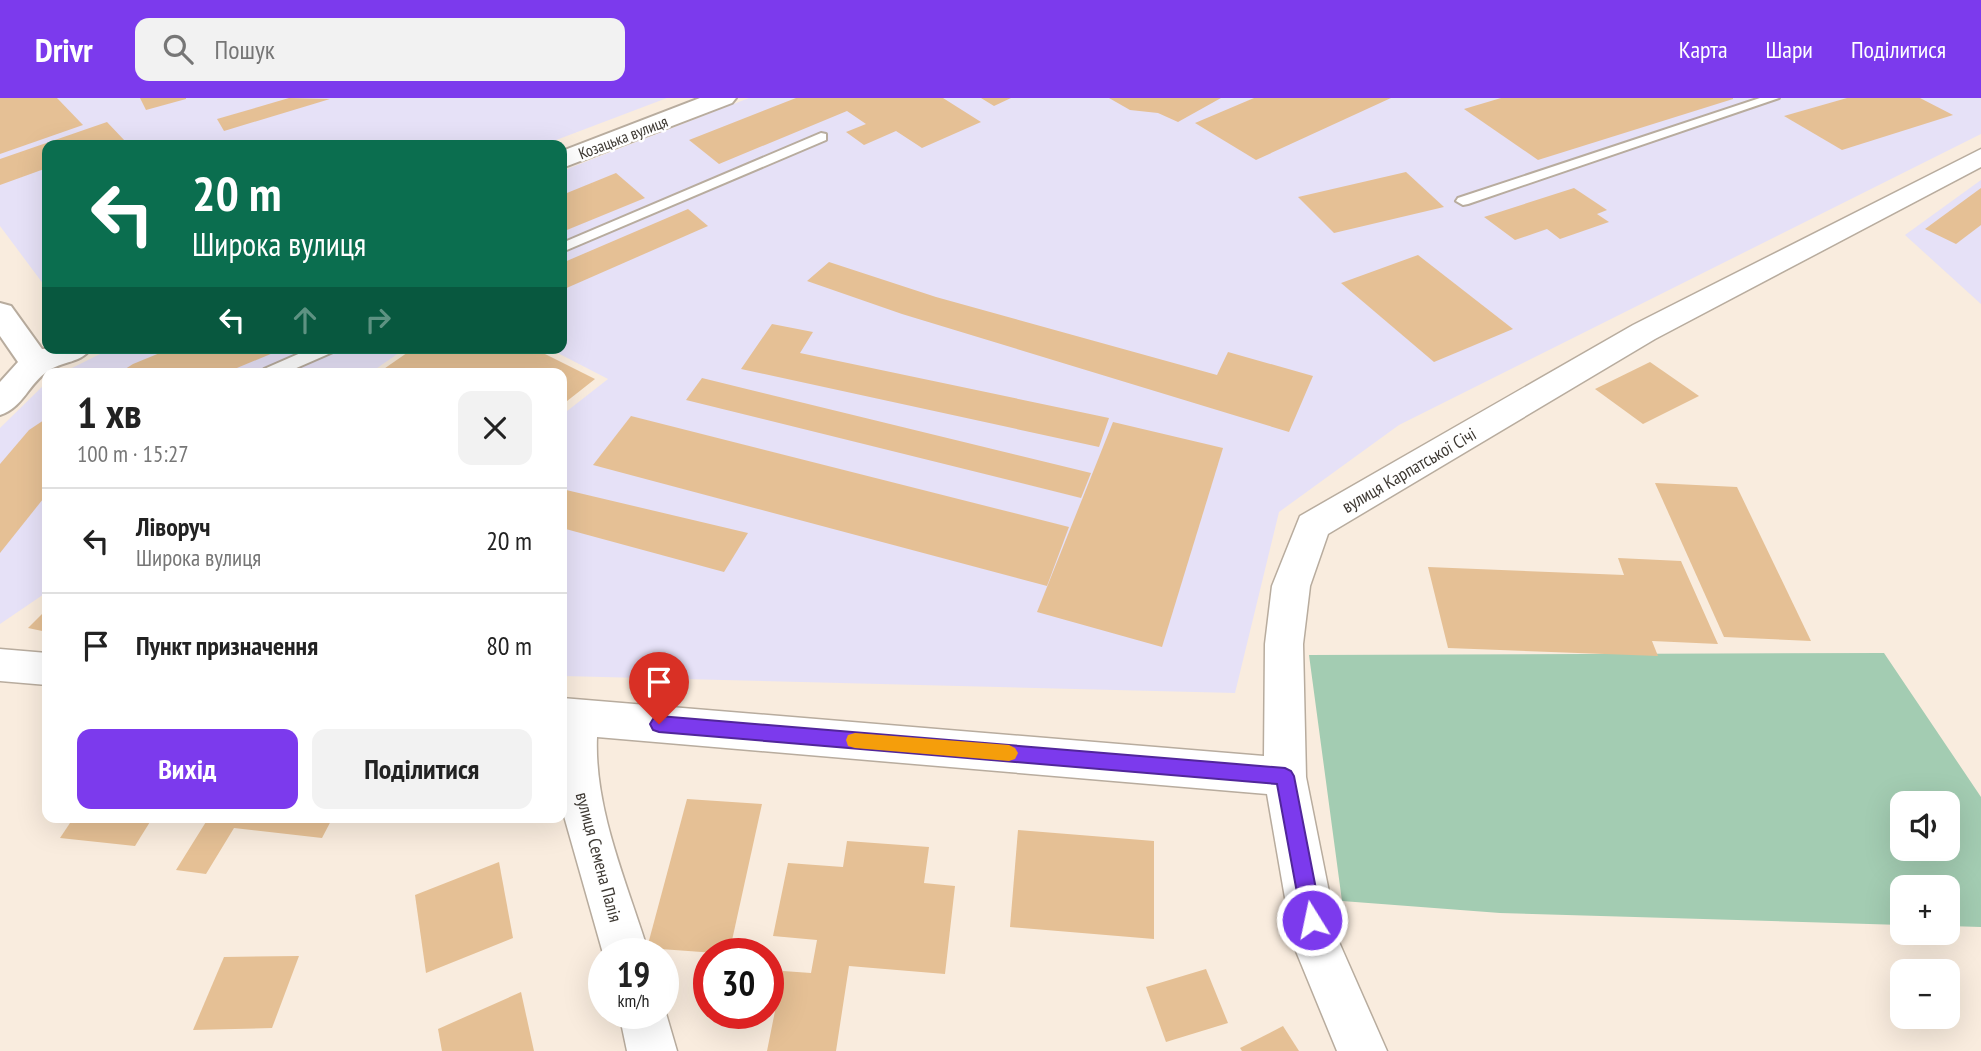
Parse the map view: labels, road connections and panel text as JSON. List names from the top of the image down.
{
  "streets": {
    "street": ["Козацька вулиця", "вулиця Карпатської Січі", "вулиця Семена Палія"]
  },
  "page": {
    "header": "Drivr",
    "search": "Пошук",
    "nav": ["Карта", "Шари", "Поділитися"],
    "turn": ["20 m", "Широка вулиця"],
    "heading": ["1 хв", "100 m · 15:27"],
    "list": [
      {
        "name": "Ліворуч",
        "note": "Широка вулиця",
        "value": "20 m"
      },
      {
        "name": "Пункт призначення",
        "value": "80 m"
      }
    ],
    "buttons": ["Вихід", "Поділитися"],
    "map_buttons": ["+", "−"],
    "speed": "19 km/h",
    "limit": "30"
  }
}
